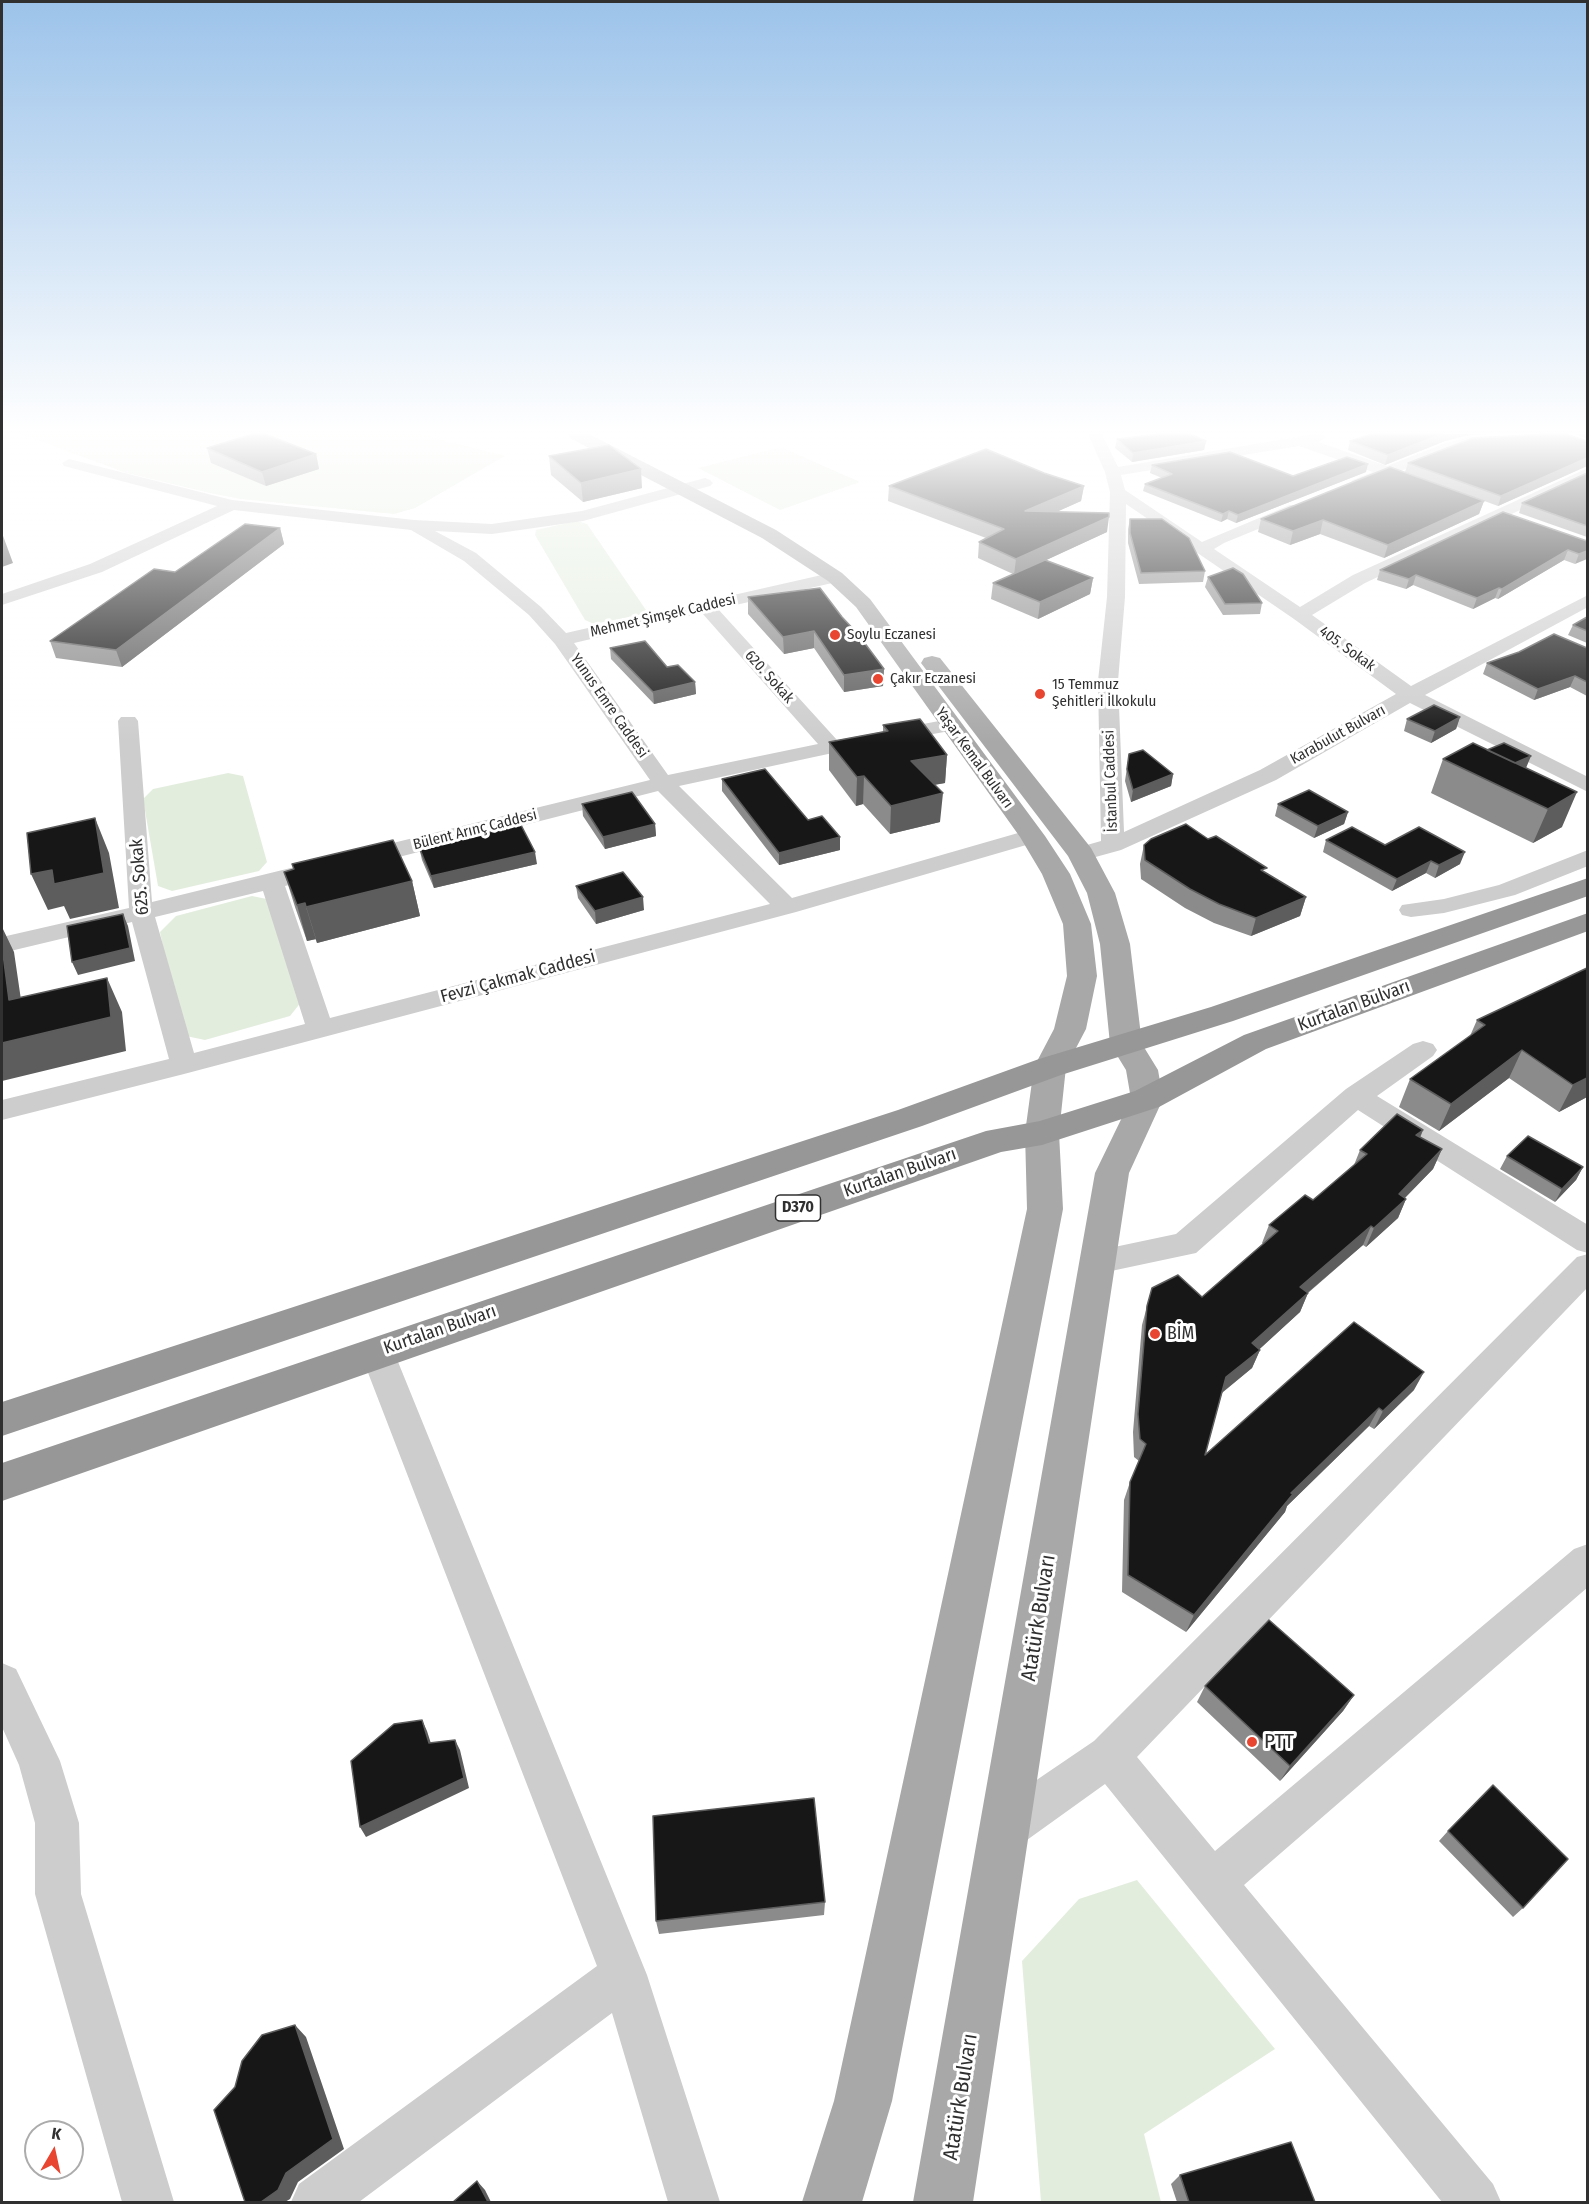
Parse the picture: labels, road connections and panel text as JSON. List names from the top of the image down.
{
  "streets": {
    "highway": ["Kurtalan Bulvarı", "D370"],
    "main road": ["Yaşar Kemal Bulvarı", "Atatürk Bulvarı"],
    "street": [
      "Mehmet Şimşek Caddesi",
      "405. Sokak",
      "620. Sokak",
      "Yunus Emre Caddesi",
      "Karabulut Bulvarı",
      "İstanbul Caddesi",
      "Bülent Arınç Caddesi",
      "625. Sokak",
      "Fevzi Çakmak Caddesi"
    ]
  },
  "crossings": [
    ["Mehmet Şimşek Caddesi", "620. Sokak"],
    ["Mehmet Şimşek Caddesi", "Yunus Emre Caddesi"],
    ["Mehmet Şimşek Caddesi", "Yaşar Kemal Bulvarı"],
    ["405. Sokak", "Karabulut Bulvarı"],
    ["620. Sokak", "Bülent Arınç Caddesi"],
    ["Yunus Emre Caddesi", "Bülent Arınç Caddesi"],
    ["Yunus Emre Caddesi", "Fevzi Çakmak Caddesi"],
    ["Karabulut Bulvarı", "Yaşar Kemal Bulvarı"],
    ["Karabulut Bulvarı", "İstanbul Caddesi"],
    ["Yaşar Kemal Bulvarı", "Bülent Arınç Caddesi"],
    ["Yaşar Kemal Bulvarı", "Fevzi Çakmak Caddesi"],
    ["Yaşar Kemal Bulvarı", "Kurtalan Bulvarı"],
    ["Bülent Arınç Caddesi", "625. Sokak"],
    ["625. Sokak", "Fevzi Çakmak Caddesi"],
    ["Kurtalan Bulvarı", "Atatürk Bulvarı"]
  ],
  "places": [
    "Soylu Eczanesi",
    "Çakır Eczanesi",
    "15 Temmuz Şehitleri İlkokulu",
    "BİM",
    "PTT"
  ],
  "north": "top"
}
